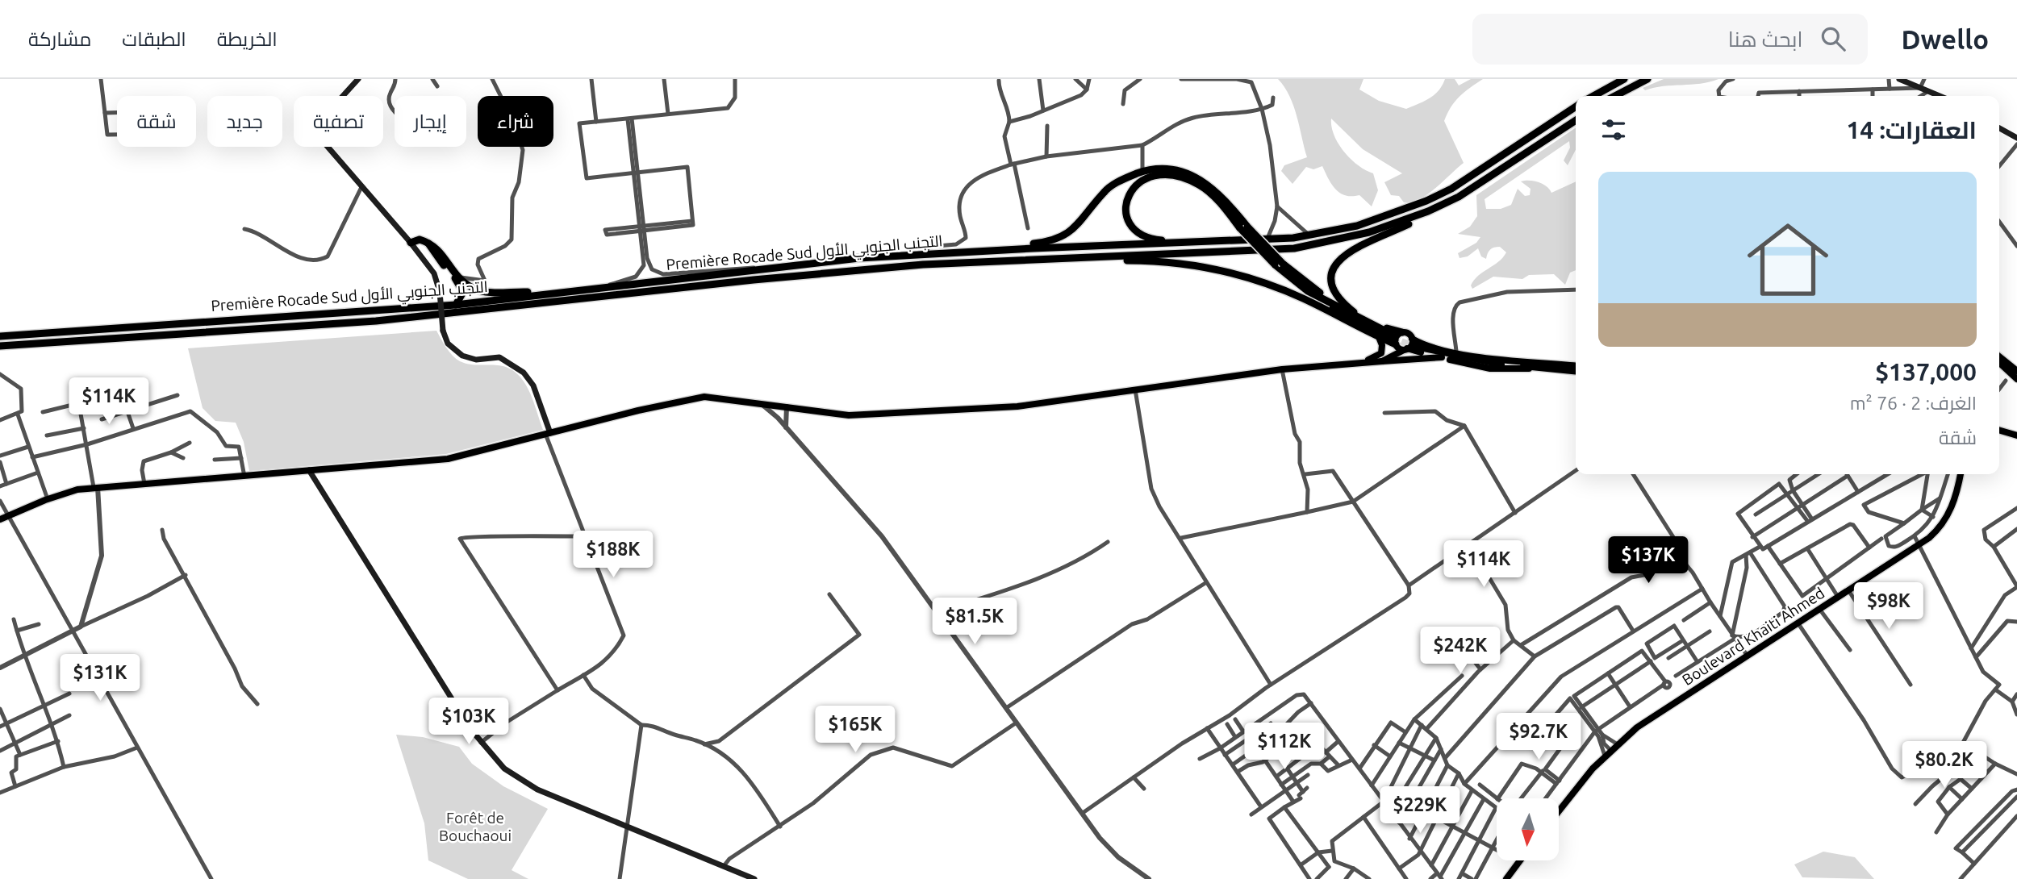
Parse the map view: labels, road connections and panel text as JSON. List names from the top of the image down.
{
  "streets": {
    "highway": ["Première Rocade Sud التجنب الجنوبي الأول"],
    "main road": ["Boulevard Khaiti Ahmed"]
  },
  "parks": ["Forêt de Bouchaoui"],
  "north": "bottom",
  "page": {
    "header": "Dwello",
    "search": "ابحث هنا",
    "nav": ["الخريطة", "الطبقات", "مشاركة"],
    "chip": [
      "شراء",
      "إيجار",
      "تصفية",
      "جديد",
      "شقة"
    ],
    "heading": "العقارات: 14",
    "list": [
      {
        "name": "$137,000",
        "note": "الغرف: 2 · 76 m² · شقة"
      }
    ],
    "price": [
      "$114K",
      "$188K",
      "$137K",
      "$114K",
      "$98K",
      "$81.5K",
      "$242K",
      "$131K",
      "$103K",
      "$165K",
      "$92.7K",
      "$112K",
      "$80.2K",
      "$229K"
    ]
  }
}
